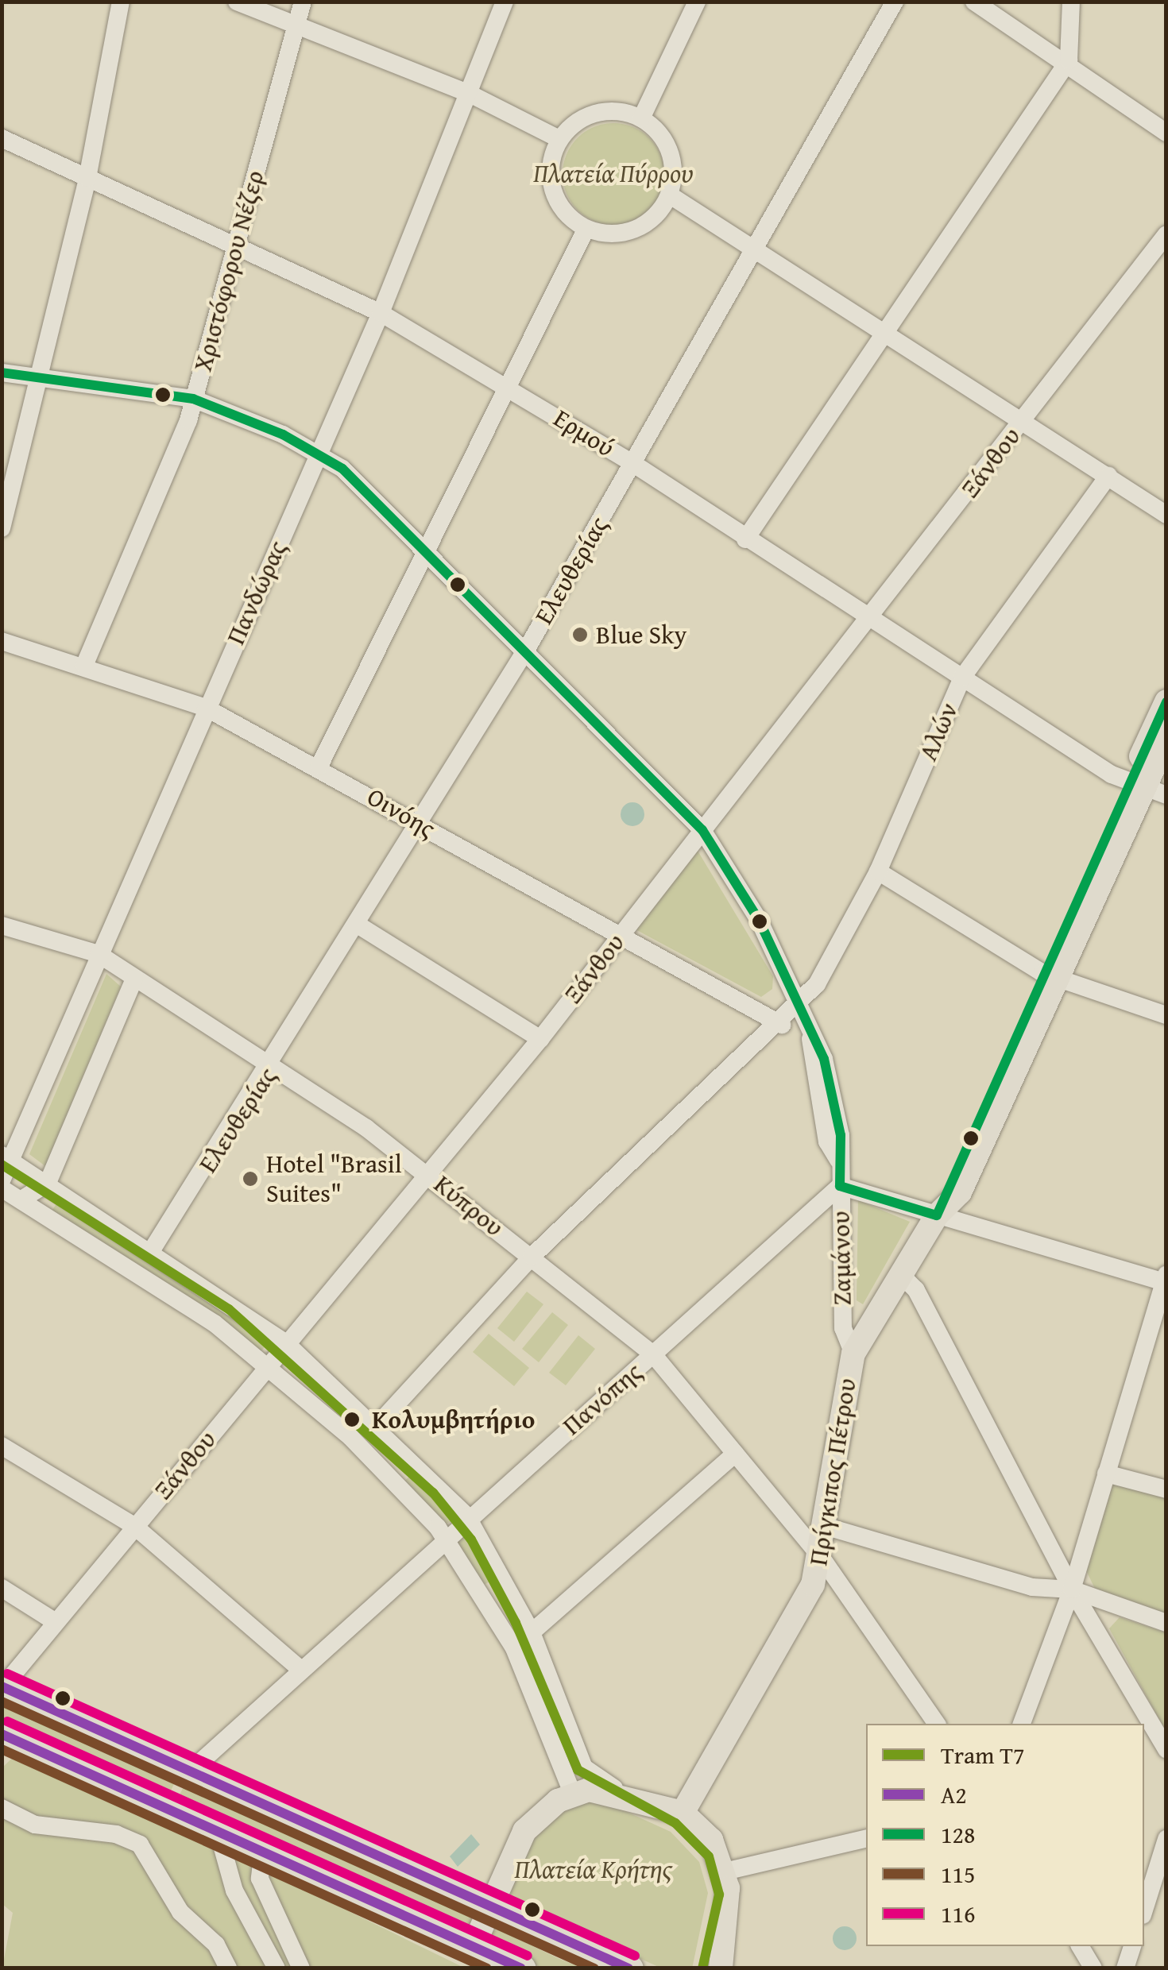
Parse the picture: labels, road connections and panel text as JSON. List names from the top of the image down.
{
  "streets": {
    "main road": ["Πρίγκιπος Πέτρου"],
    "street": [
      "Χριστόφορου Νέζερ",
      "Ερμού",
      "Ξάνθου",
      "Ελευθερίας",
      "Πανδώρας",
      "Αλών",
      "Οινόης",
      "Κύπρου",
      "Ζαμάνου",
      "Πανόπης"
    ]
  },
  "crossings": [
    ["Χριστόφορου Νέζερ", "Ερμού"],
    ["Χριστόφορου Νέζερ", "Οινόης"],
    ["Χριστόφορου Νέζερ", "Ζαμάνου"],
    ["Ερμού", "Ξάνθου"],
    ["Ερμού", "Ελευθερίας"],
    ["Ερμού", "Πανδώρας"],
    ["Ερμού", "Αλών"],
    ["Ερμού", "Πρίγκιπος Πέτρου"],
    ["Ξάνθου", "Οινόης"],
    ["Ξάνθου", "Κύπρου"],
    ["Ξάνθου", "Ζαμάνου"],
    ["Ελευθερίας", "Οινόης"],
    ["Ελευθερίας", "Κύπρου"],
    ["Ελευθερίας", "Ζαμάνου"],
    ["Πανδώρας", "Οινόης"],
    ["Πανδώρας", "Κύπρου"],
    ["Πανδώρας", "Ζαμάνου"],
    ["Αλών", "Οινόης"],
    ["Αλών", "Κύπρου"],
    ["Αλών", "Ζαμάνου"],
    ["Κύπρου", "Πανόπης"],
    ["Κύπρου", "Πρίγκιπος Πέτρου"],
    ["Ζαμάνου", "Πανόπης"],
    ["Ζαμάνου", "Πρίγκιπος Πέτρου"]
  ],
  "parks": ["Πλατεία Πύρρου", "Πλατεία Κρήτης"],
  "places": ["Blue Sky", "Hotel \"Brasil Suites\"", "Κολυμβητήριο"],
  "lines": [
    "transit line 128",
    "tram line Τ7",
    "transit line 116",
    "transit line Α2",
    "transit line 115"
  ],
  "legend": [
    "Tram Τ7",
    "Α2",
    "128",
    "115",
    "116"
  ]
}
